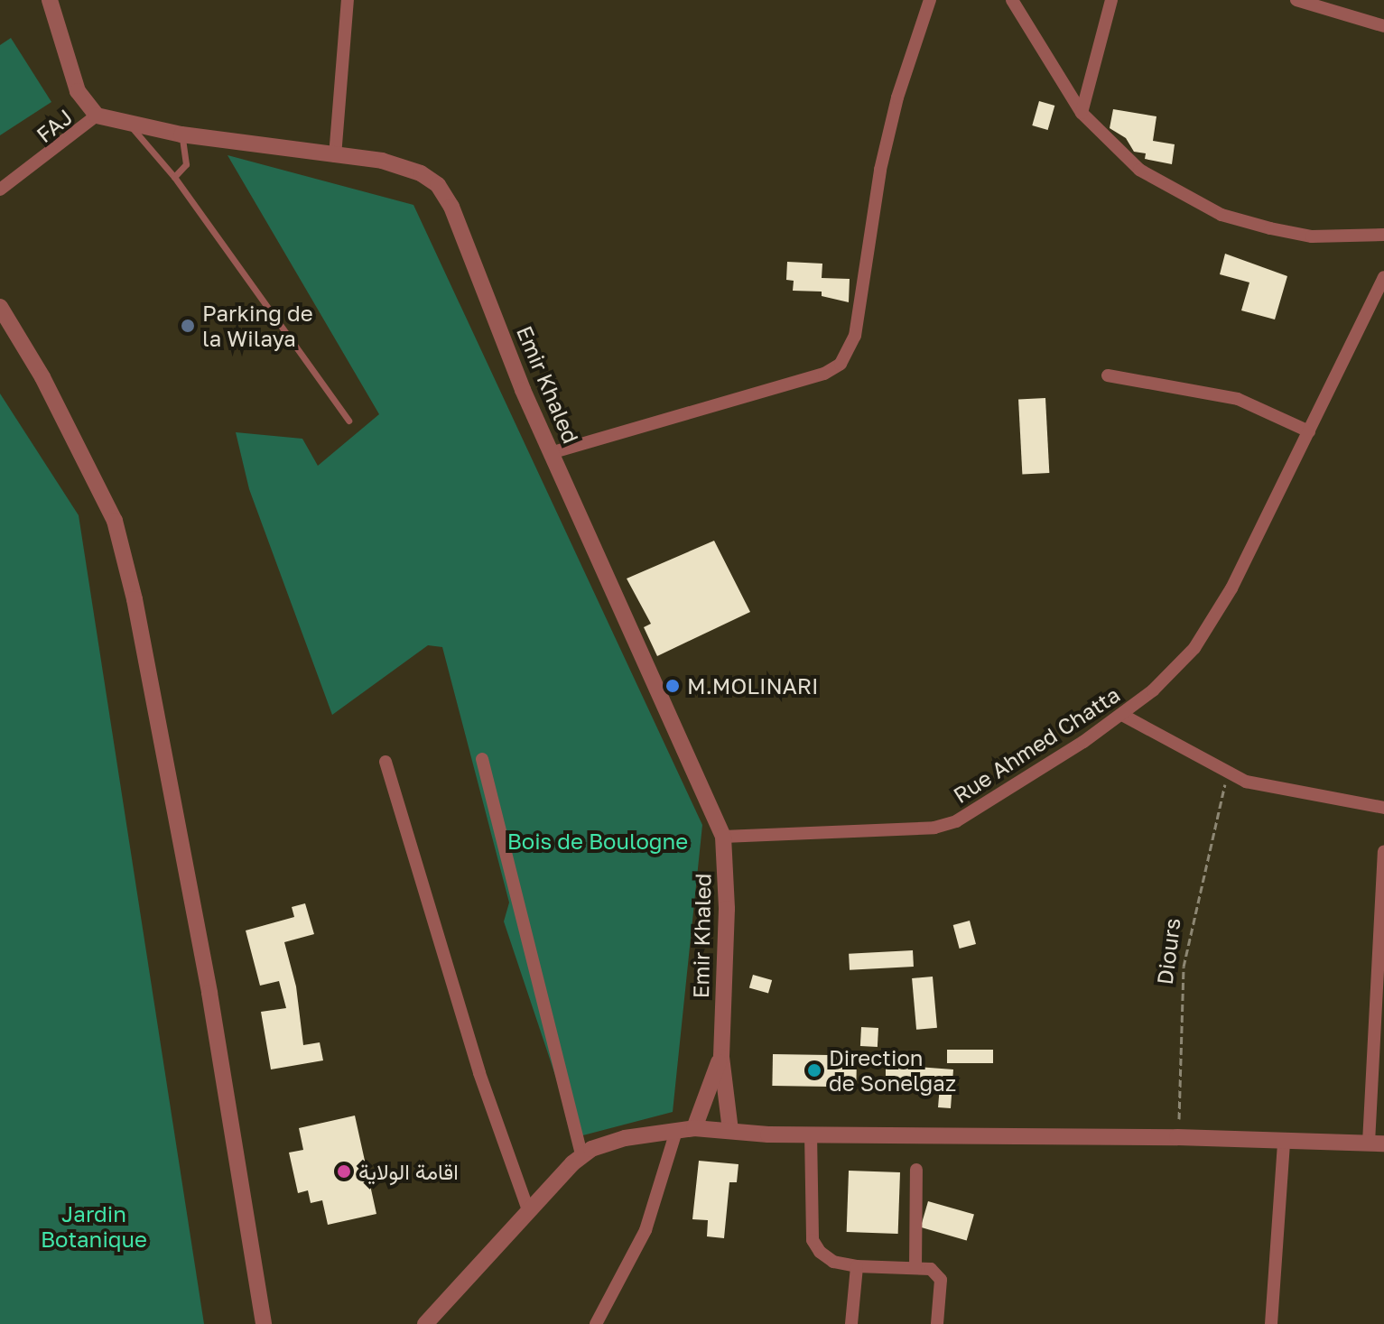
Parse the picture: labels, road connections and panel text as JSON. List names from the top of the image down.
{
  "streets": {
    "street": ["FAJ", "Emir Khaled", "Rue Ahmed Chatta"],
    "path": ["Diours"]
  },
  "crossings": [
    ["FAJ", "Emir Khaled"],
    ["Emir Khaled", "Rue Ahmed Chatta"]
  ],
  "parks": ["Bois de Boulogne", "Jardin Botanique"],
  "places": [
    "Parking de la Wilaya",
    "M.MOLINARI",
    "Direction de Sonelgaz",
    "اقامة الولاية"
  ]
}
